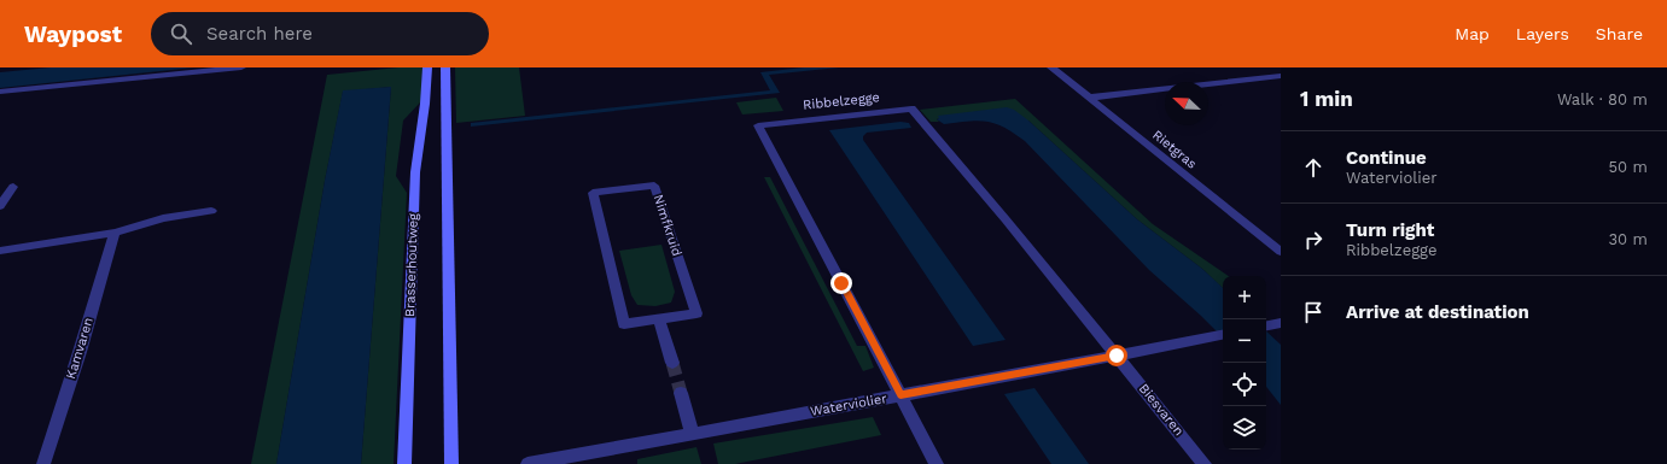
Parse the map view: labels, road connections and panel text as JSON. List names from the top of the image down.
{
  "streets": {
    "main road": ["Brasserhoutweg"],
    "street": [
      "Ribbelzegge",
      "Rietgras",
      "Nimfkruid",
      "Kamvaren",
      "Waterviolier",
      "Biesvaren"
    ]
  },
  "crossings": [
    ["Ribbelzegge", "Waterviolier"],
    ["Ribbelzegge", "Biesvaren"],
    ["Waterviolier", "Biesvaren"]
  ],
  "north": "top left",
  "page": {
    "header": "Waypost",
    "search": "Search here",
    "nav": ["Map", "Layers", "Share"],
    "heading": ["1 min", "Walk · 80 m"],
    "list": [
      ["Continue", "Waterviolier", "50 m"],
      ["Turn right", "Ribbelzegge", "30 m"],
      "Arrive at destination"
    ],
    "map_buttons": ["+", "−"]
  }
}
